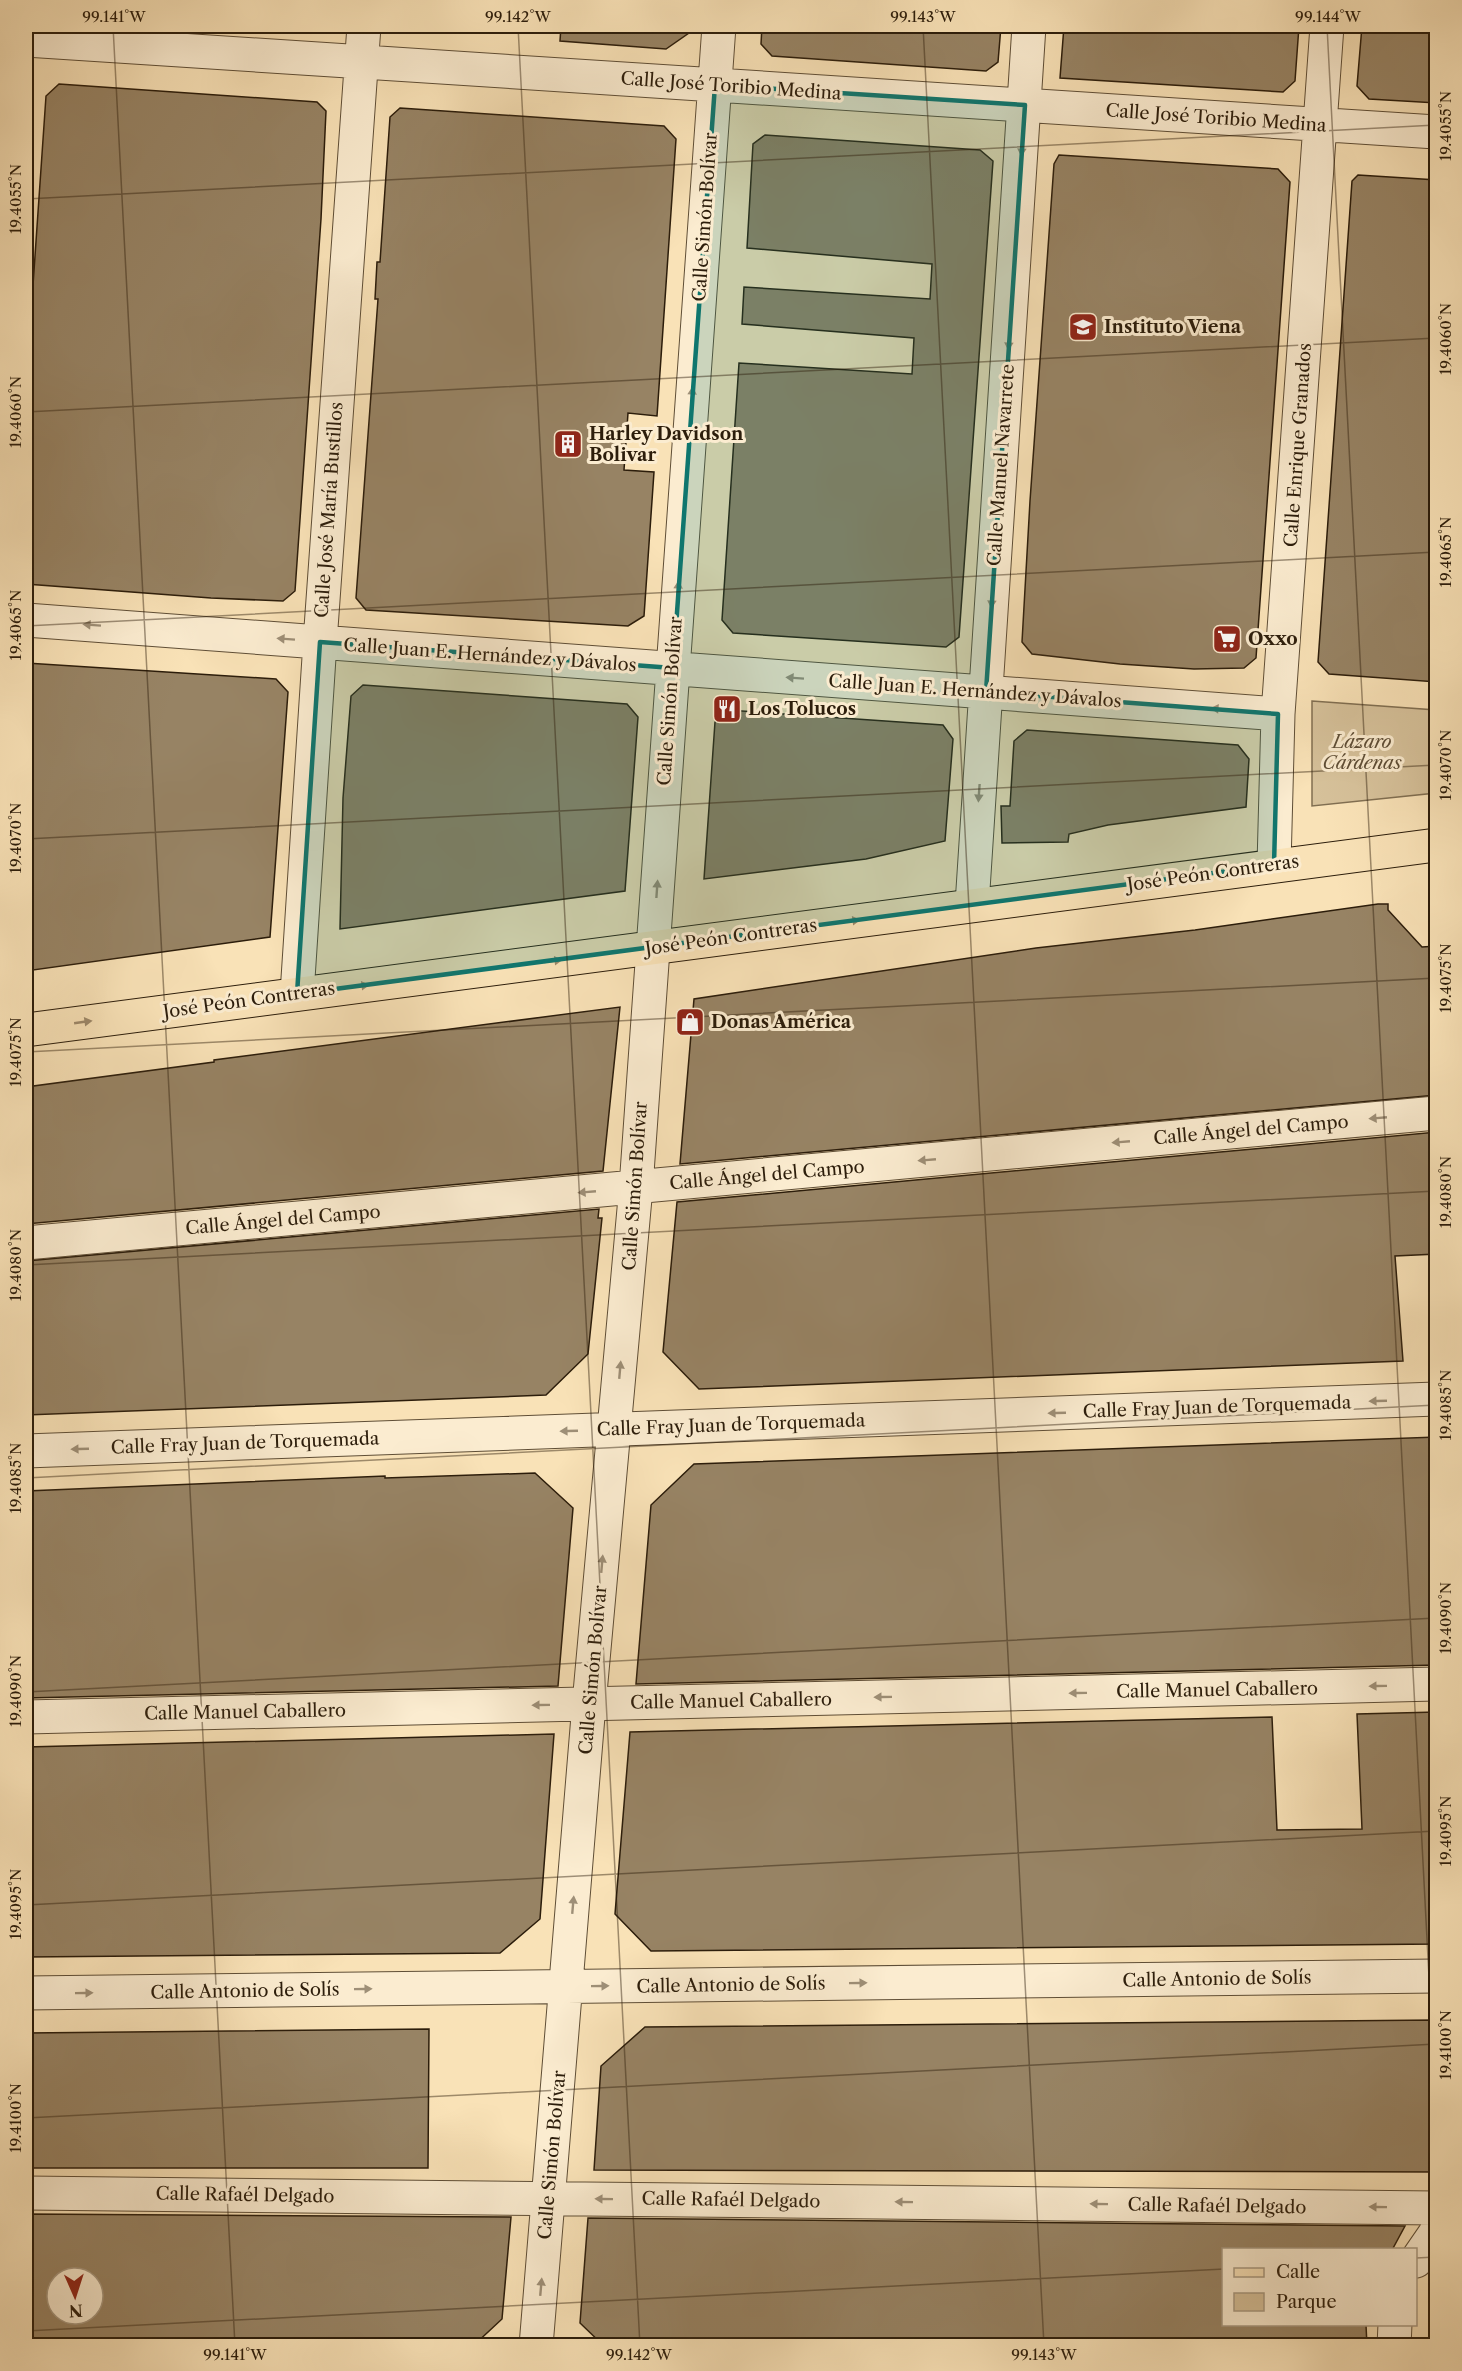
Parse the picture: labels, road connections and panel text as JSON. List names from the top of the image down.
{
  "streets": {
    "main road": ["José Peón Contreras"],
    "street": [
      "Calle José Toribio Medina",
      "Calle Simón Bolívar",
      "Calle Enrique Granados",
      "Calle Manuel Navarrete",
      "Calle José María Bustillos",
      "Calle Juan E. Hernández y Dávalos",
      "Calle Ángel del Campo",
      "Calle Fray Juan de Torquemada",
      "Calle Manuel Caballero",
      "Calle Antonio de Solís",
      "Calle Rafaél Delgado"
    ]
  },
  "crossings": [
    ["Calle José Toribio Medina", "Calle Simón Bolívar"],
    ["Calle José Toribio Medina", "Calle Enrique Granados"],
    ["Calle José Toribio Medina", "Calle Manuel Navarrete"],
    ["Calle José Toribio Medina", "Calle José María Bustillos"],
    ["Calle Simón Bolívar", "Calle Juan E. Hernández y Dávalos"],
    ["Calle Simón Bolívar", "José Peón Contreras"],
    ["Calle Simón Bolívar", "Calle Ángel del Campo"],
    ["Calle Simón Bolívar", "Calle Fray Juan de Torquemada"],
    ["Calle Simón Bolívar", "Calle Manuel Caballero"],
    ["Calle Simón Bolívar", "Calle Antonio de Solís"],
    ["Calle Simón Bolívar", "Calle Rafaél Delgado"],
    ["Calle Enrique Granados", "Calle Juan E. Hernández y Dávalos"],
    ["Calle Enrique Granados", "José Peón Contreras"],
    ["Calle Manuel Navarrete", "Calle Juan E. Hernández y Dávalos"],
    ["Calle Manuel Navarrete", "José Peón Contreras"],
    ["Calle José María Bustillos", "Calle Juan E. Hernández y Dávalos"],
    ["Calle José María Bustillos", "José Peón Contreras"]
  ],
  "one_way": [
    "Calle Simón Bolívar",
    "Calle Manuel Navarrete",
    "Calle Juan E. Hernández y Dávalos",
    "José Peón Contreras",
    "Calle Ángel del Campo",
    "Calle Fray Juan de Torquemada",
    "Calle Manuel Caballero",
    "Calle Antonio de Solís",
    "Calle Rafaél Delgado"
  ],
  "parks": ["Lázaro Cárdenas"],
  "places": {
    "school or university": ["Instituto Viena"],
    "building": ["Harley Davidson Bolivar"],
    "supermarket": ["Oxxo"],
    "restaurant": ["Los Tolucos"],
    "shop": ["Donas América"]
  },
  "legend": ["Calle", "Parque"],
  "north": "bottom",
  "coordinates": [
    "99.141°W",
    "99.142°W",
    "99.143°W",
    "99.144°W",
    "19.4055°N",
    "19.4060°N",
    "19.4065°N",
    "19.4070°N",
    "19.4075°N",
    "19.4080°N",
    "19.4085°N",
    "19.4090°N",
    "19.4095°N",
    "19.4100°N"
  ]
}
